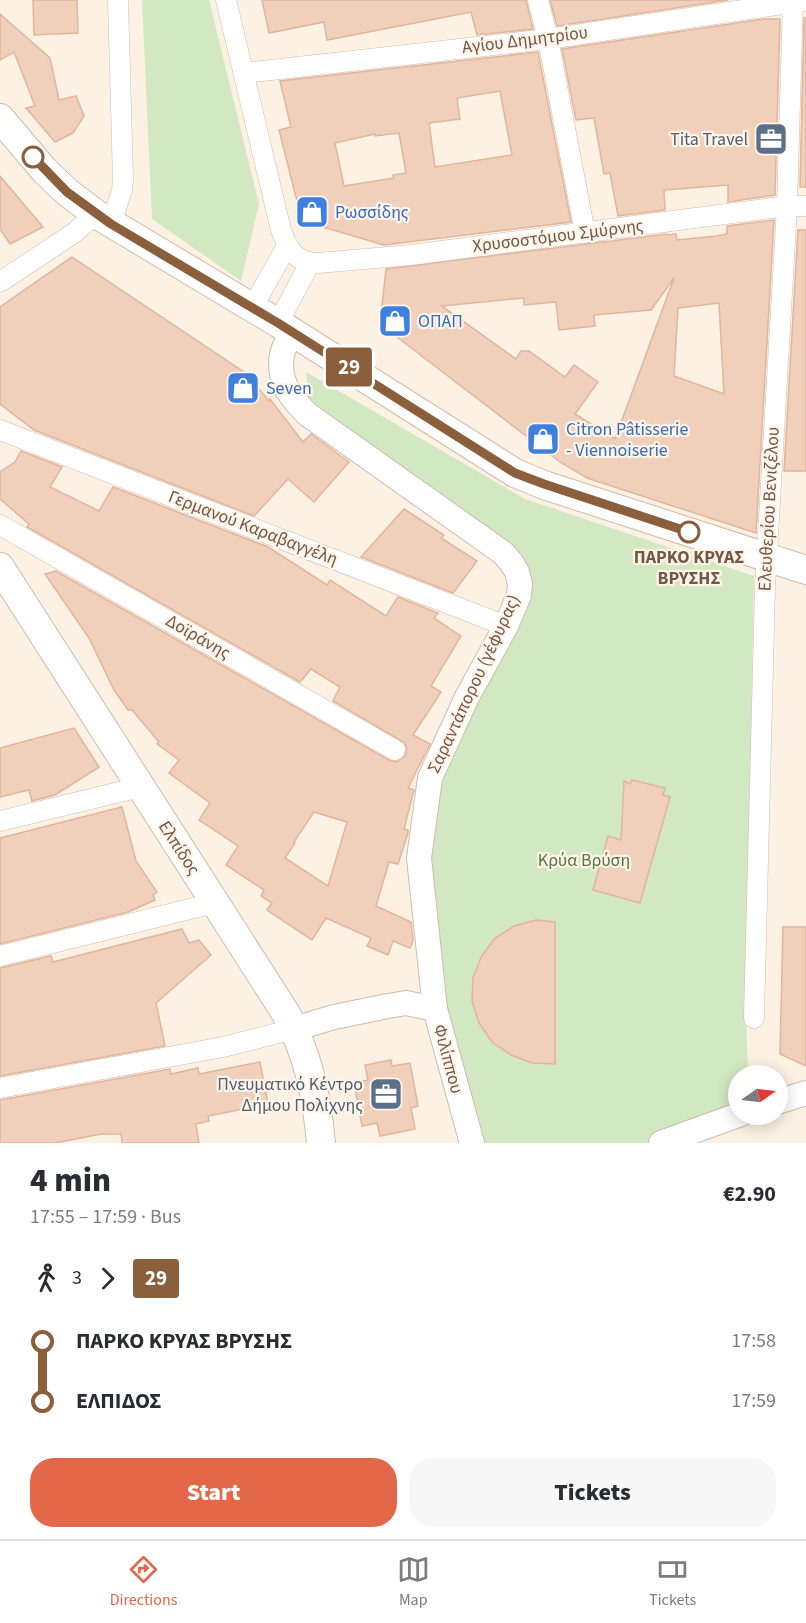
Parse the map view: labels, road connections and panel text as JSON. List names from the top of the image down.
{
  "streets": {
    "main road": ["Ελπίδος"],
    "street": [
      "Αγίου Δημητρίου",
      "Χρυσοστόμου Σμύρνης",
      "Ελευθερίου Βενιζέλου",
      "Γερμανού Καραβαγγέλη",
      "Δοϊράνης",
      "Σαραντάπορου (γέφυρας)",
      "Φιλίππου"
    ]
  },
  "crossings": [
    ["Αγίου Δημητρίου", "Ελευθερίου Βενιζέλου"],
    ["Χρυσοστόμου Σμύρνης", "Ελευθερίου Βενιζέλου"],
    ["Γερμανού Καραβαγγέλη", "Σαραντάπορου (γέφυρας)"],
    ["Σαραντάπορου (γέφυρας)", "Φιλίππου"],
    ["Ελπίδος", "Φιλίππου"]
  ],
  "parks": ["Κρύα Βρύση"],
  "places": {
    "office": ["Tita Travel", "Πνευματικό Κέντρο Δήμου Πολίχνης"],
    "shop": [
      "Ρωσσίδης",
      "ΟΠΑΠ",
      "Seven",
      "Citron Pâtisserie - Viennoiserie"
    ],
    "other": ["ΠΑΡΚΟ ΚΡΥΑΣ ΒΡΥΣΗΣ"]
  },
  "lines": ["bus line 29"],
  "north": "right",
  "page": {
    "on_map": "29",
    "heading": ["4 min", "17:55 – 17:59 · Bus", "€2.90"],
    "legs": ["3", "29"],
    "list": [
      {
        "name": "ΠΑΡΚΟ ΚΡΥΑΣ ΒΡΥΣΗΣ",
        "value": "17:58"
      },
      {
        "name": "ΕΛΠΙΔΟΣ",
        "value": "17:59"
      }
    ],
    "buttons": ["Start", "Tickets"],
    "tabs": ["Directions", "Map", "Tickets"]
  }
}
